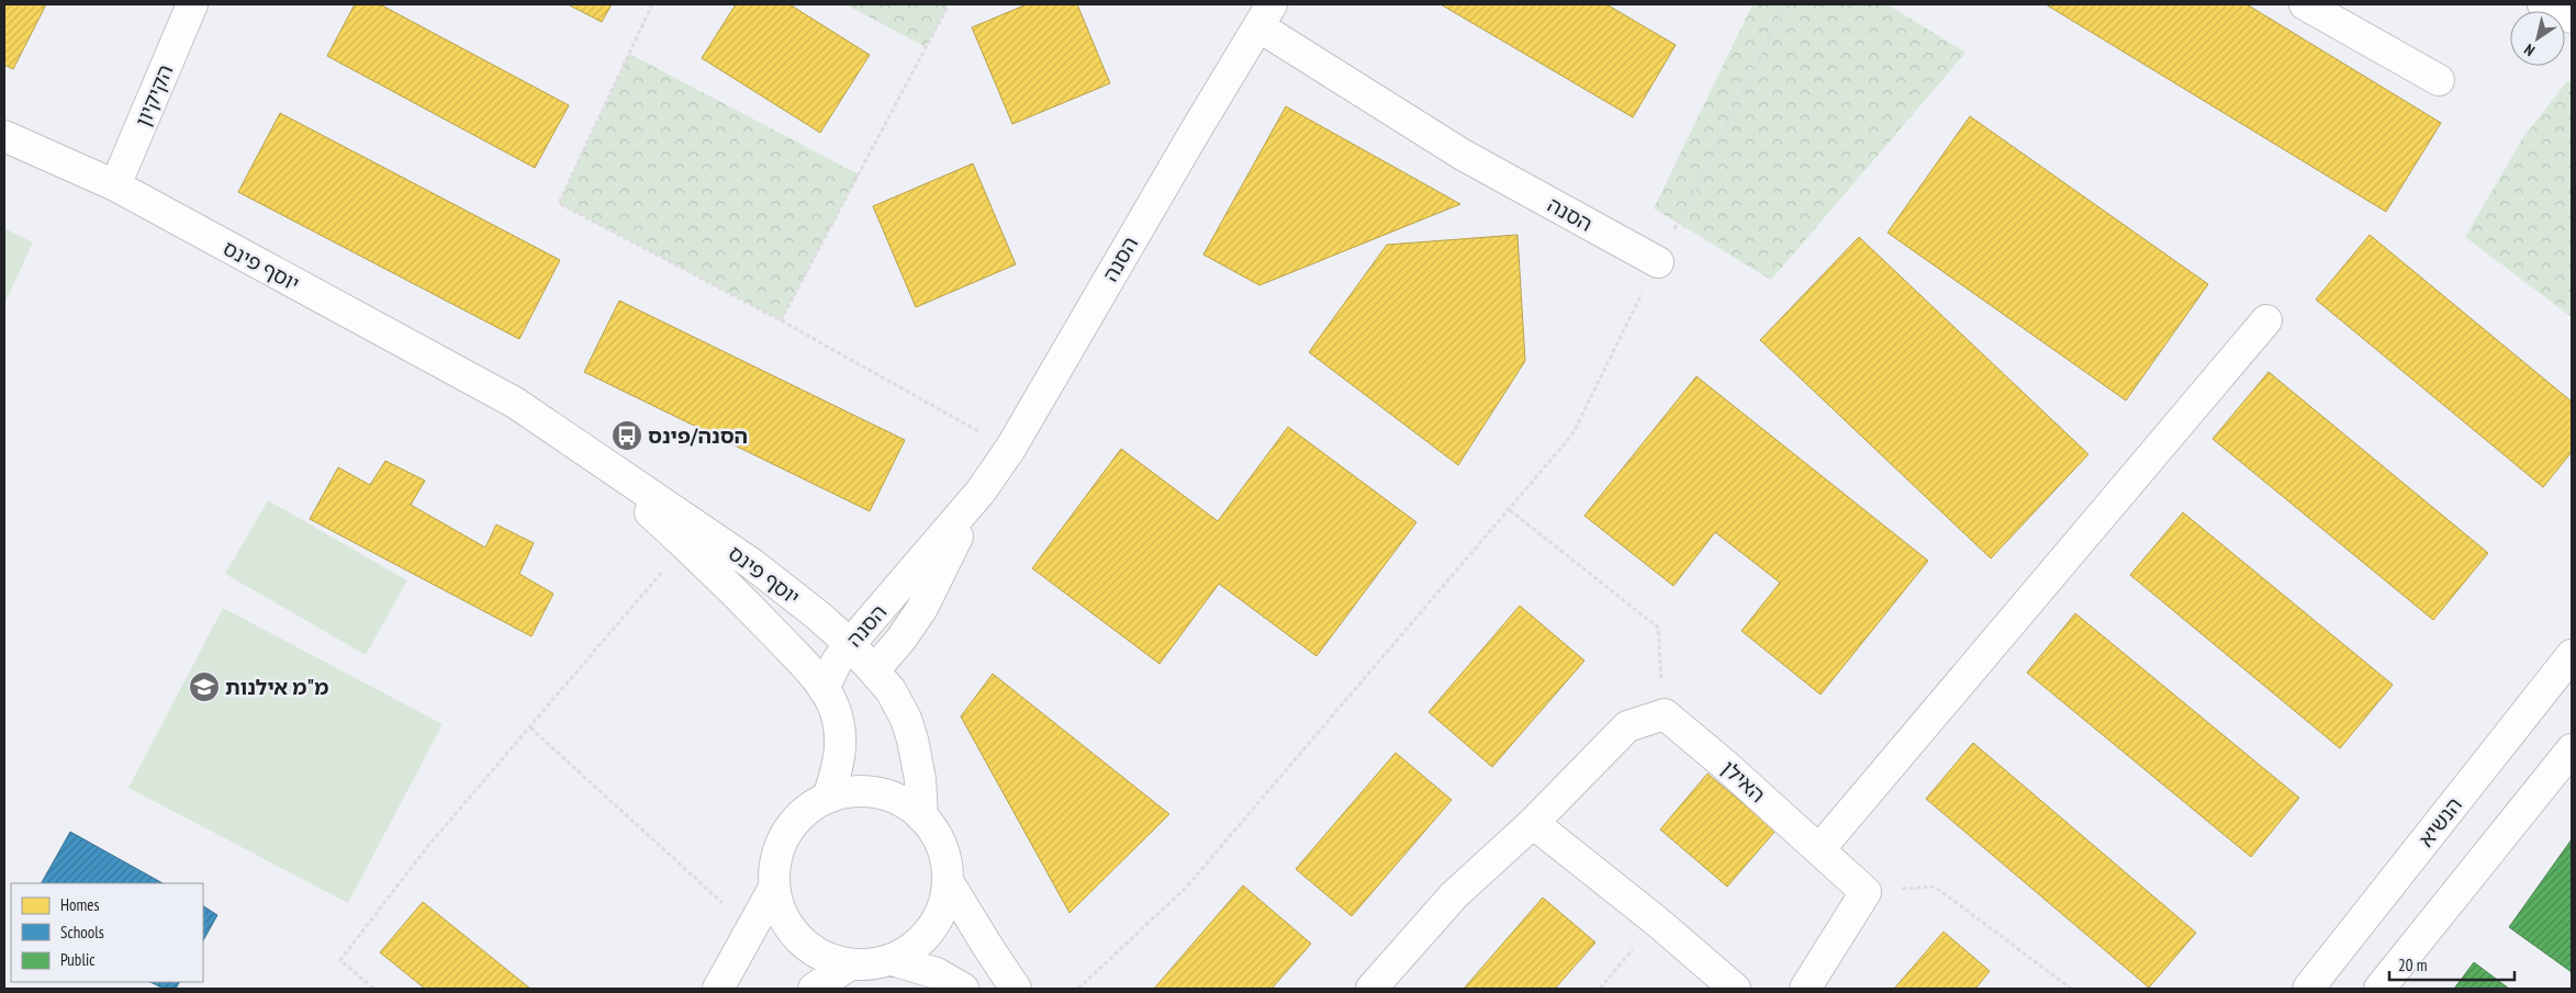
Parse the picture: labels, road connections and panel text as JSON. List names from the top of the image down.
{
  "streets": {
    "street": [
      "הקיקיון",
      "הסנה",
      "יוסף פינס",
      "האילן",
      "הנשיא"
    ]
  },
  "crossings": [
    ["הקיקיון", "יוסף פינס"],
    ["הסנה", "יוסף פינס"]
  ],
  "places": {
    "bus stop": ["הסנה/פינס"],
    "school or university": ["מ\"מ אילנות"]
  },
  "legend": ["Homes", "Schools", "Public"],
  "scale_bar": "20 m",
  "north": "bottom left"
}
